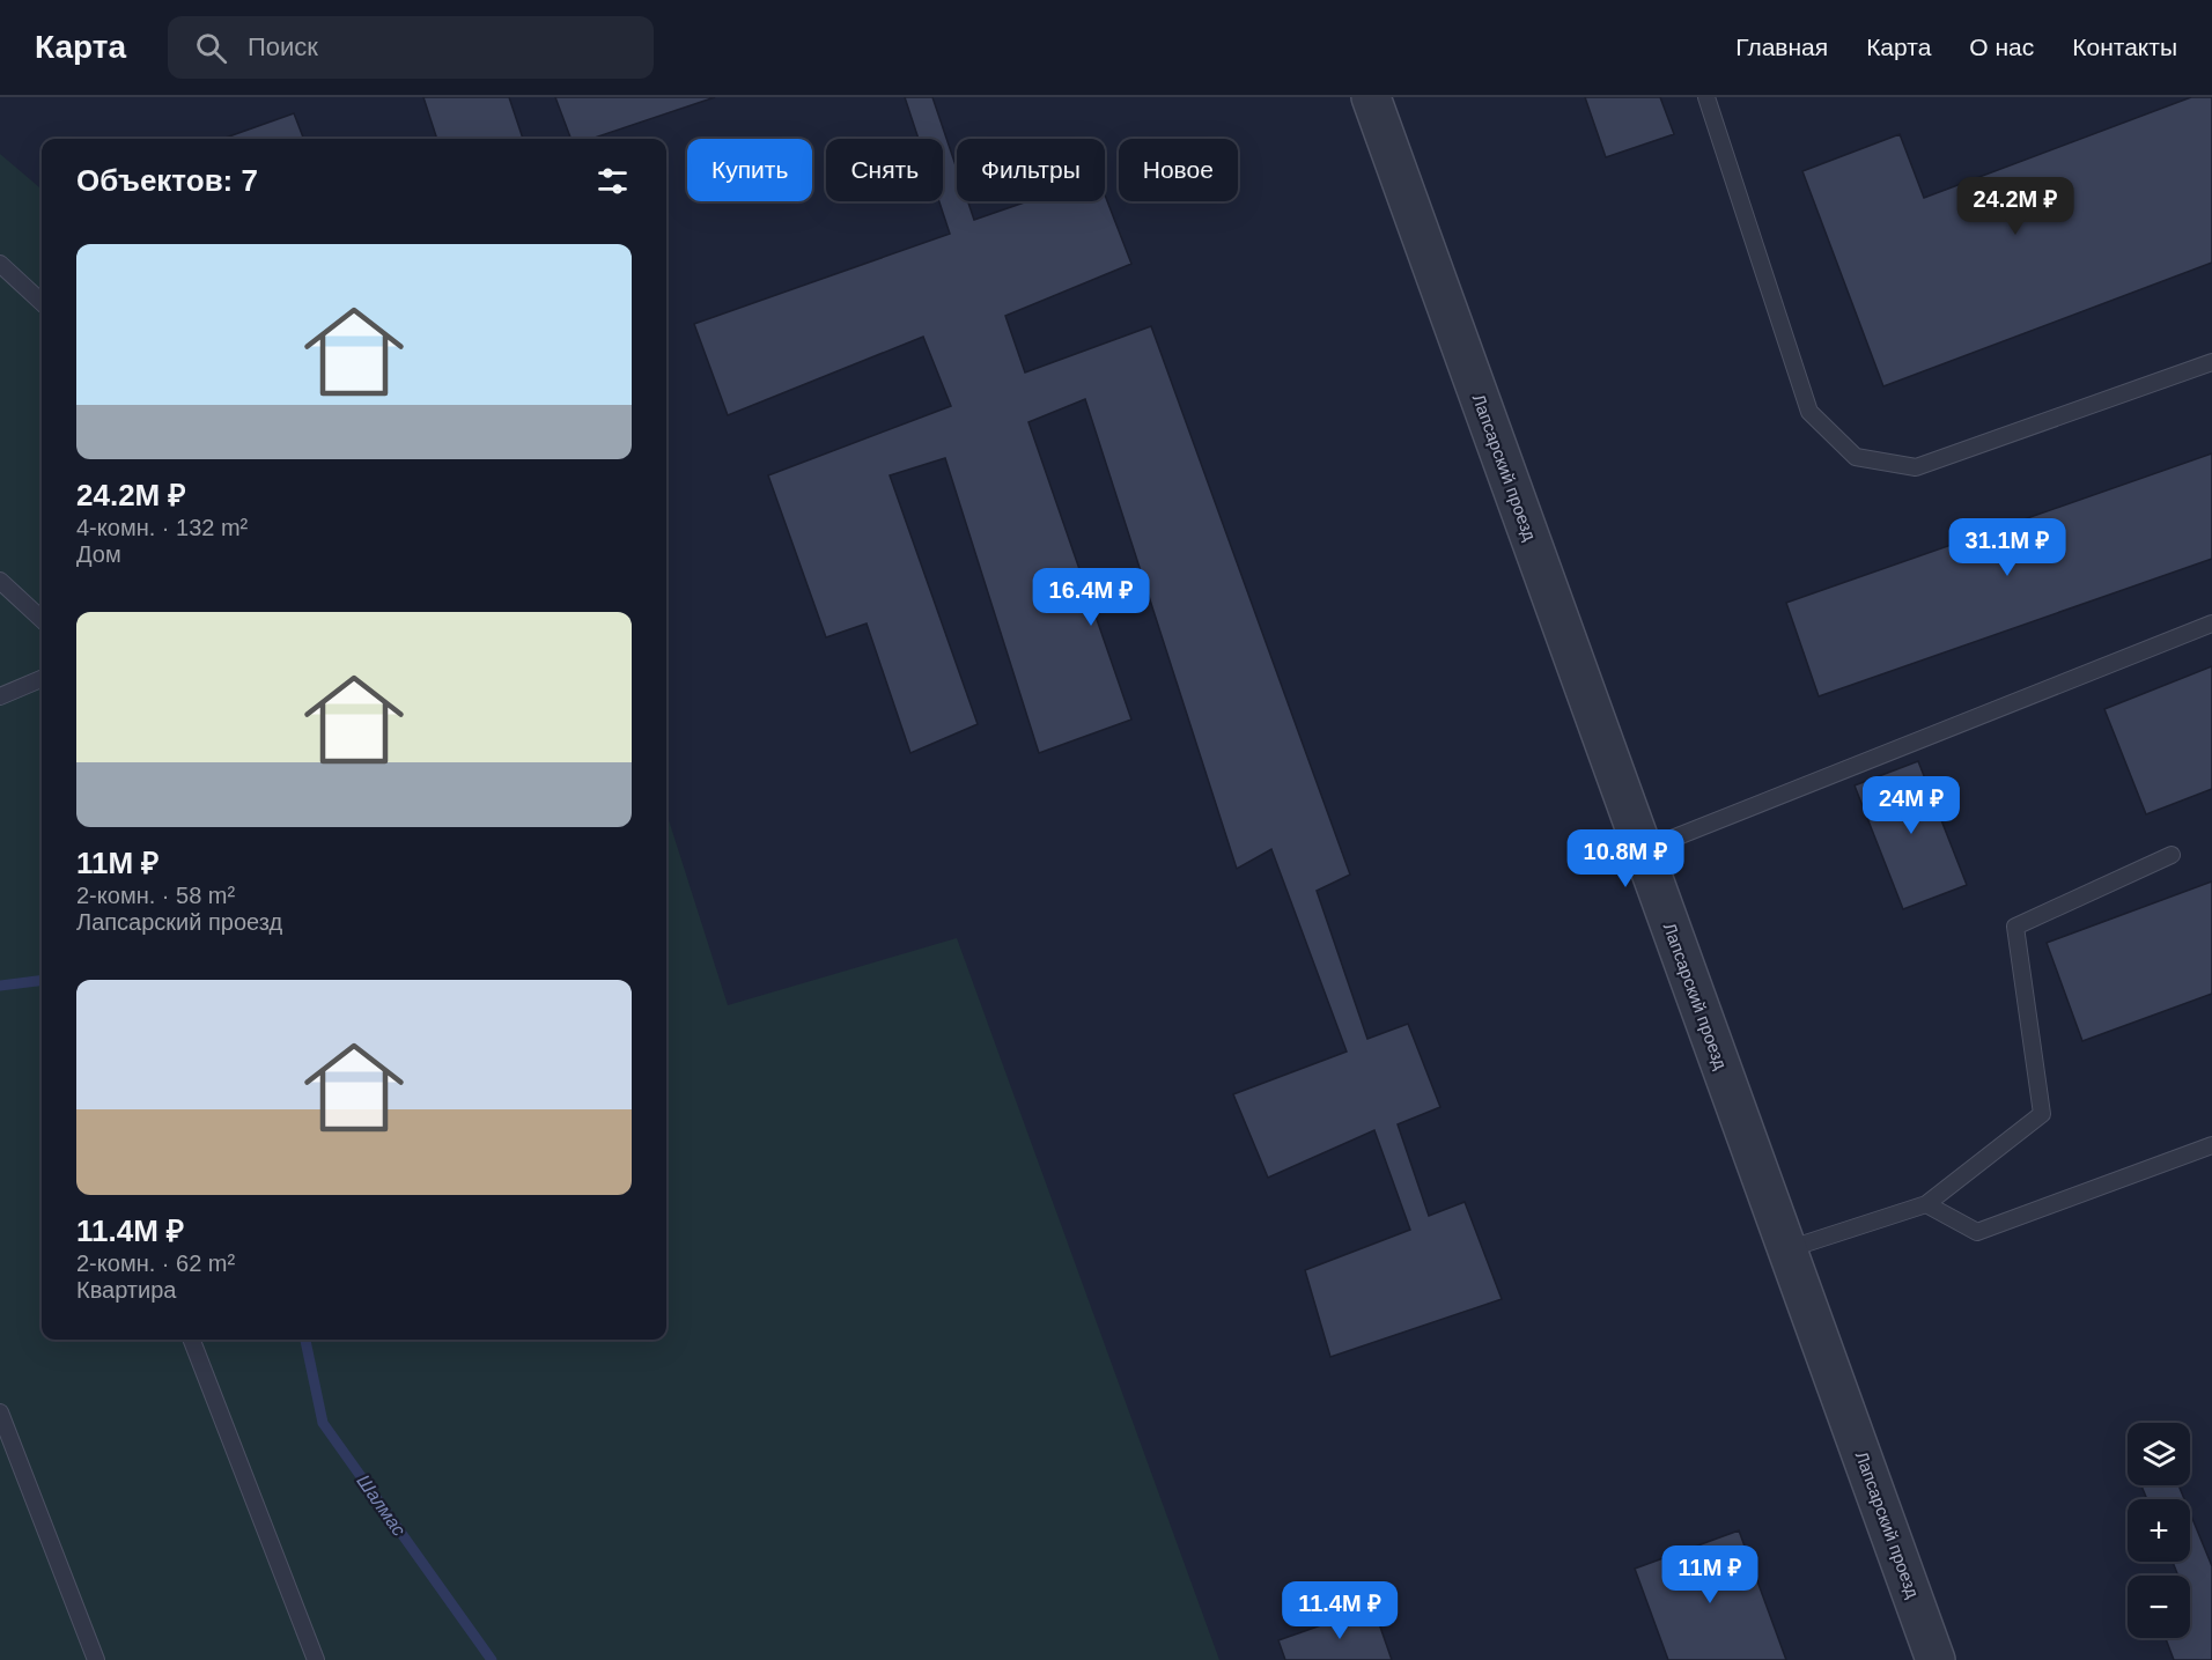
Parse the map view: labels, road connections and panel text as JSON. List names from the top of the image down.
{
  "streets": {
    "street": ["Лапсарский проезд"]
  },
  "water": ["Шалмас"],
  "page": {
    "header": "Карта",
    "search": "Поиск",
    "nav": [
      "Главная",
      "Карта",
      "О нас",
      "Контакты"
    ],
    "chip": [
      "Купить",
      "Снять",
      "Фильтры",
      "Новое"
    ],
    "heading": "Объектов: 7",
    "price": [
      "24.2M ₽",
      "31.1M ₽",
      "16.4M ₽",
      "24M ₽",
      "10.8M ₽",
      "11M ₽",
      "11.4M ₽"
    ],
    "list": [
      {
        "name": "24.2M ₽",
        "note": "4-комн. · 132 m² · Дом"
      },
      {
        "name": "11M ₽",
        "note": "2-комн. · 58 m² · Лапсарский проезд"
      },
      {
        "name": "11.4M ₽",
        "note": "2-комн. · 62 m² · Квартира"
      }
    ],
    "map_buttons": ["+", "−"]
  }
}
